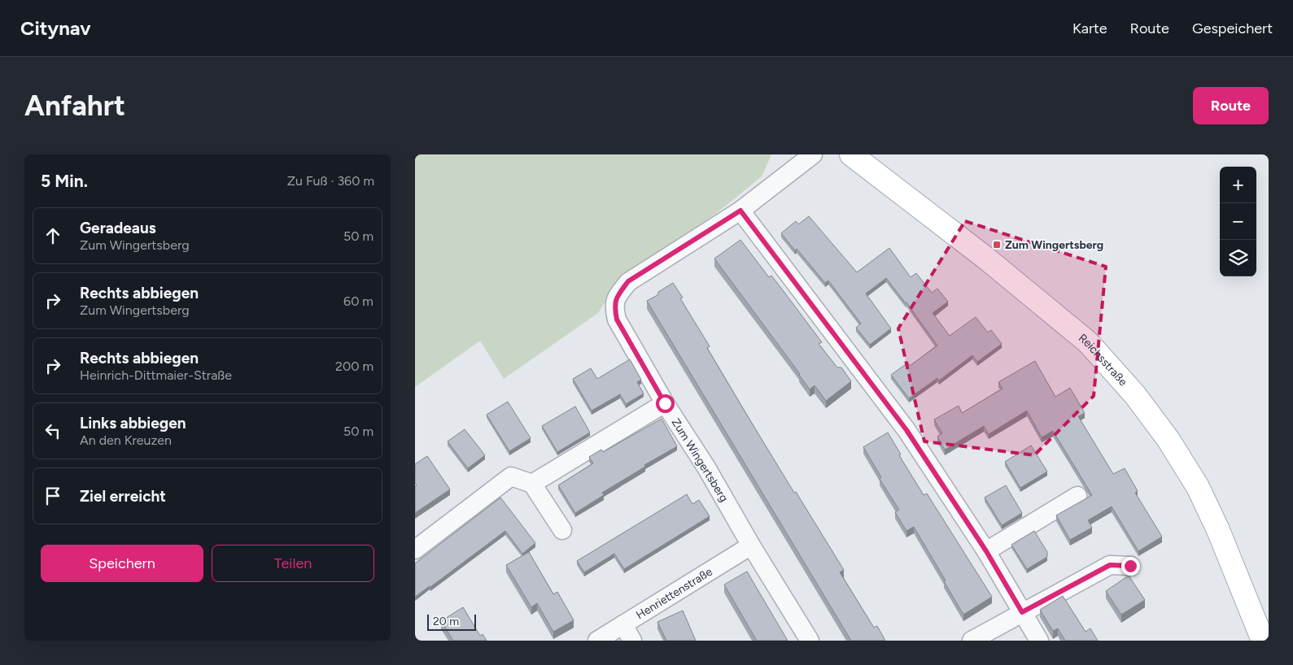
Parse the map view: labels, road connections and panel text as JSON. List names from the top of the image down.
{
  "streets": {
    "main road": ["Reichsstraße"],
    "street": ["Zum Wingertsberg", "Henriettenstraße"]
  },
  "crossings": [
    ["Zum Wingertsberg", "Henriettenstraße"]
  ],
  "places": {
    "transit": ["Zum Wingertsberg"]
  },
  "scale_bar": "20 m",
  "page": {
    "header": "Citynav",
    "nav": ["Karte", "Route", "Gespeichert"],
    "buttons": [
      "Route",
      ["Speichern", "Teilen"]
    ],
    "title": "Anfahrt",
    "heading": ["5 Min.", "Zu Fuß · 360 m"],
    "map_buttons": ["+", "−"],
    "list": [
      ["Geradeaus", "Zum Wingertsberg", "50 m"],
      ["Rechts abbiegen", "Zum Wingertsberg", "60 m"],
      ["Rechts abbiegen", "Heinrich-Dittmaier-Straße", "200 m"],
      ["Links abbiegen", "An den Kreuzen", "50 m"],
      "Ziel erreicht"
    ],
    "scale": "20 m"
  }
}
